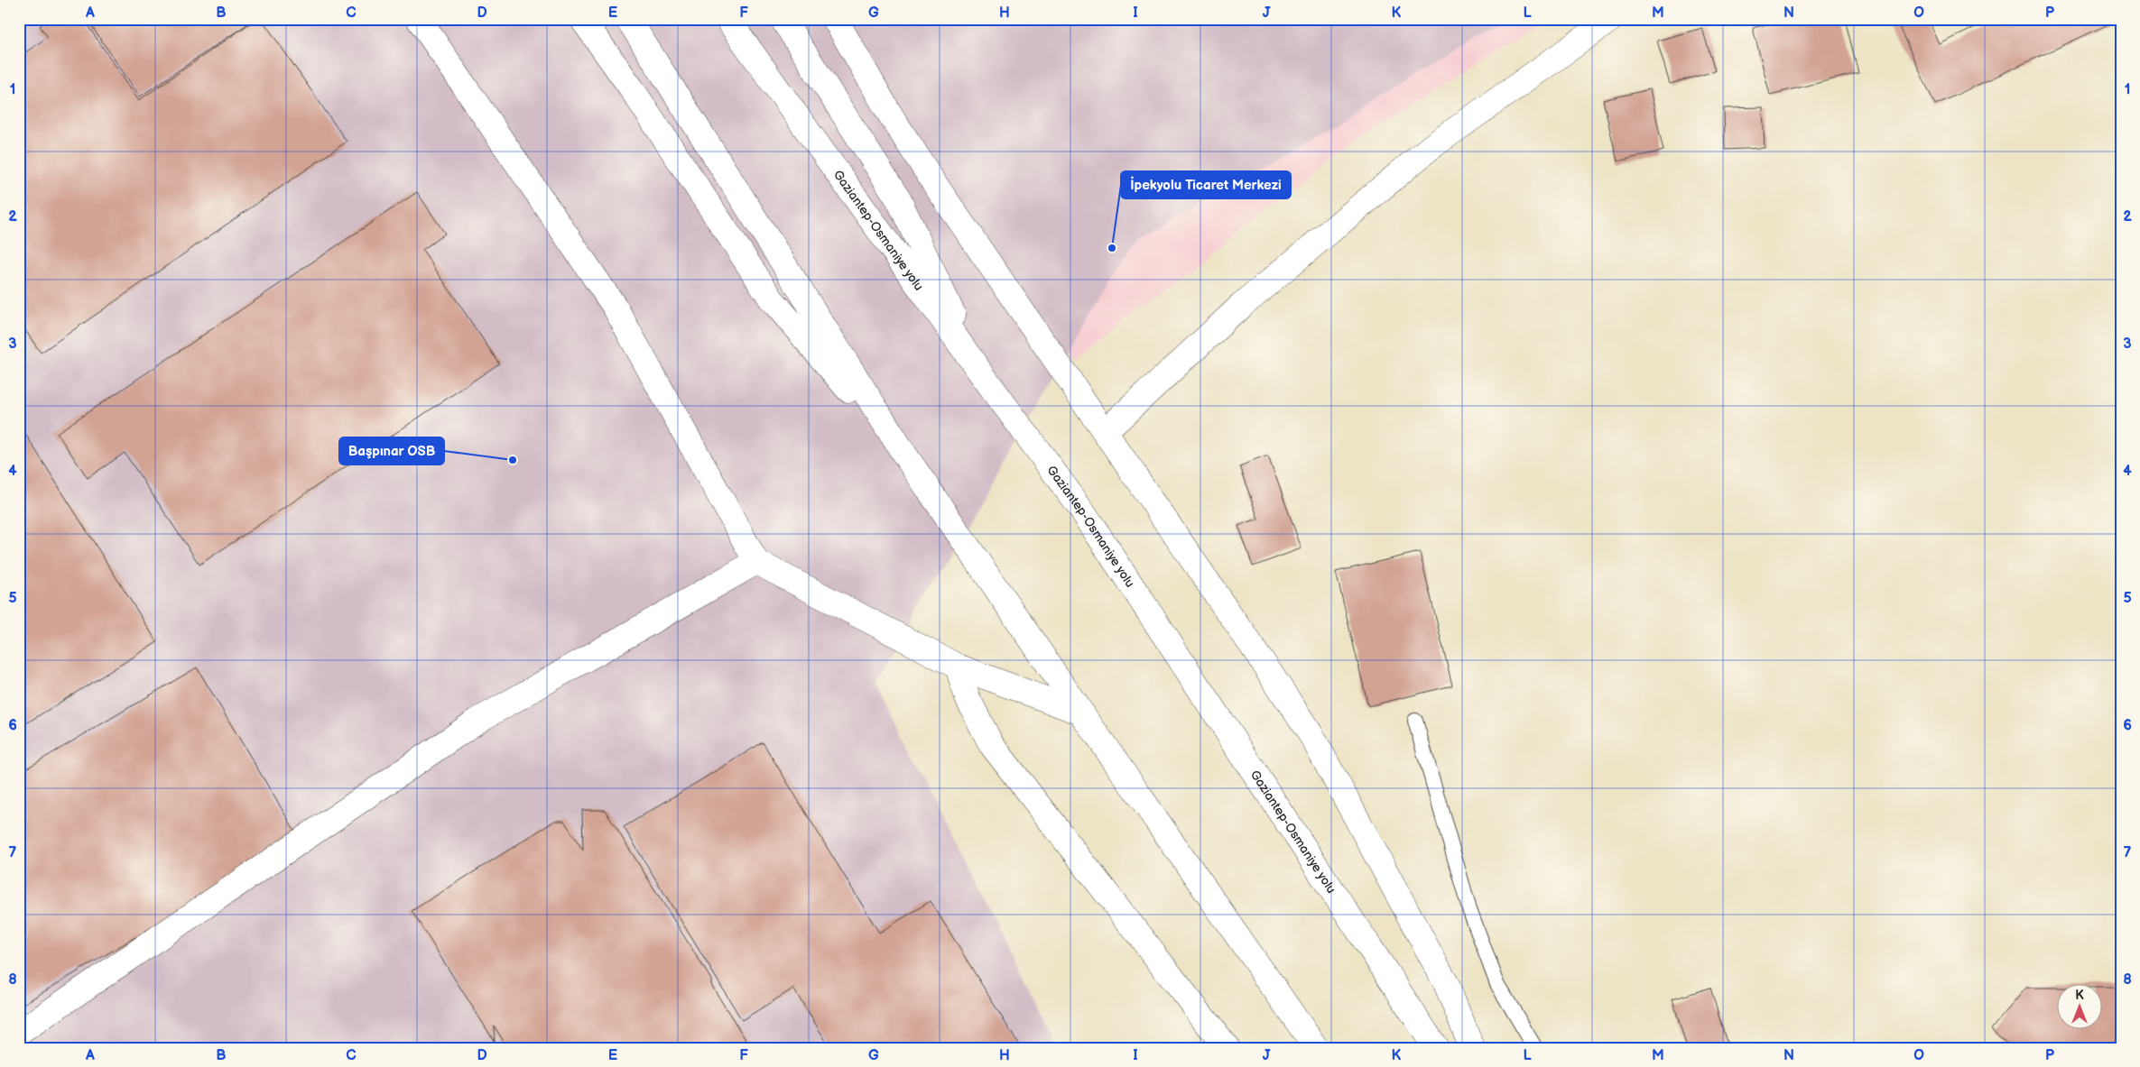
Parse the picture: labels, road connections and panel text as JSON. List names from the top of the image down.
{
  "streets": {
    "main road": ["Gaziantep-Osmaniye yolu"]
  },
  "places": ["İpekyolu Ticaret Merkezi", "Başpınar OSB"],
  "north": "top",
  "grid": {
    "columns": [
      "A",
      "B",
      "C",
      "D",
      "E",
      "F",
      "G",
      "H",
      "I",
      "J",
      "K",
      "L",
      "M",
      "N",
      "O",
      "P"
    ],
    "rows": [
      "1",
      "2",
      "3",
      "4",
      "5",
      "6",
      "7",
      "8"
    ]
  }
}
